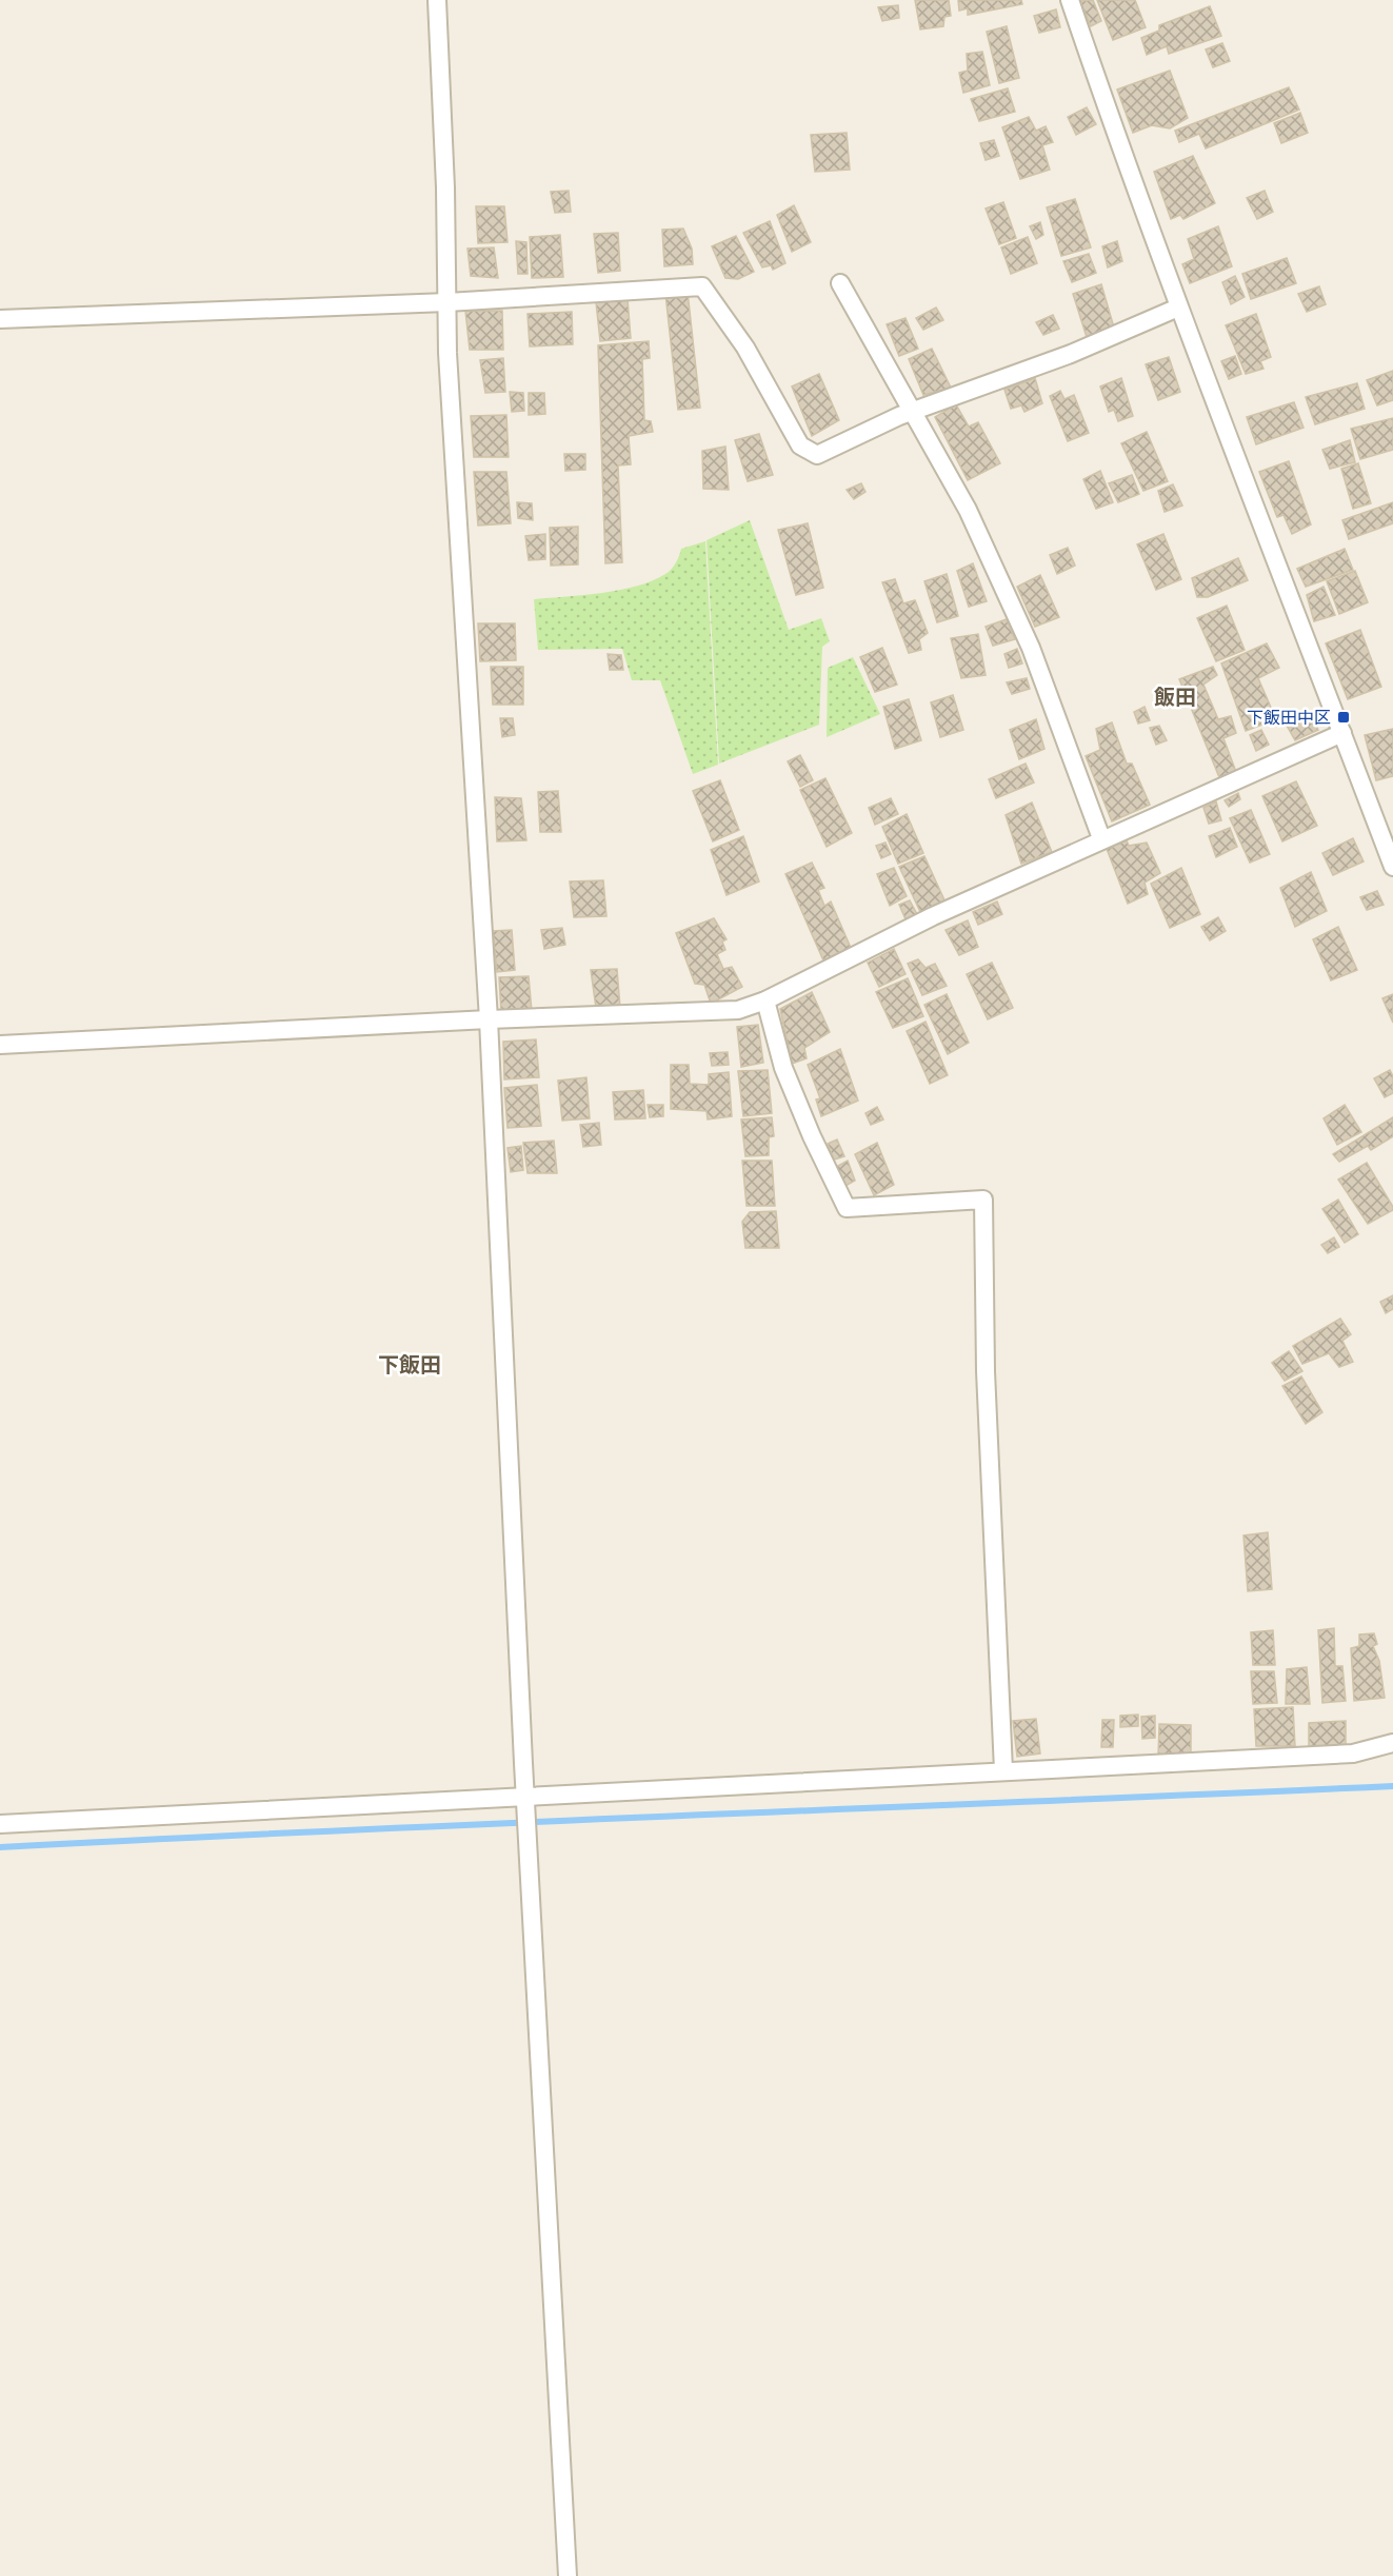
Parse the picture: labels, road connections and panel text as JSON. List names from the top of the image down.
{
  "districts": ["飯田", "下飯田"],
  "places": {
    "transit": ["下飯田中区"]
  }
}
